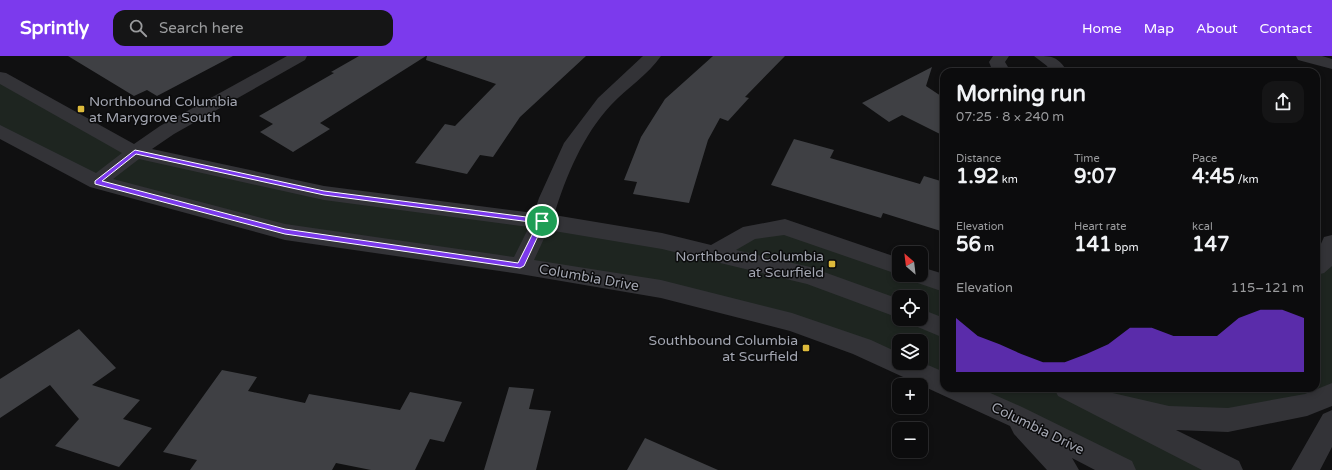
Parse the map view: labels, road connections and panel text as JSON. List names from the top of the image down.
{
  "streets": {
    "street": ["Columbia Drive"]
  },
  "places": {
    "transit": ["Northbound Columbia at Marygrove South", "Northbound Columbia at Scurfield", "Southbound Columbia at Scurfield"]
  },
  "north": "top left",
  "page": {
    "header": "Sprintly",
    "search": "Search here",
    "nav": [
      "Home",
      "Map",
      "About",
      "Contact"
    ],
    "heading": ["Morning run", "07:25 · 8 × 240 m"],
    "stats": [
      ["Distance", "1.92 km"],
      ["Time", "9:07"],
      ["Pace", "4:45 /km"],
      ["Elevation", "56 m"],
      ["Heart rate", "141 bpm"],
      ["kcal", "147"]
    ],
    "map_buttons": ["+", "−"],
    "chart": ["Elevation", "115–121 m"]
  }
}
